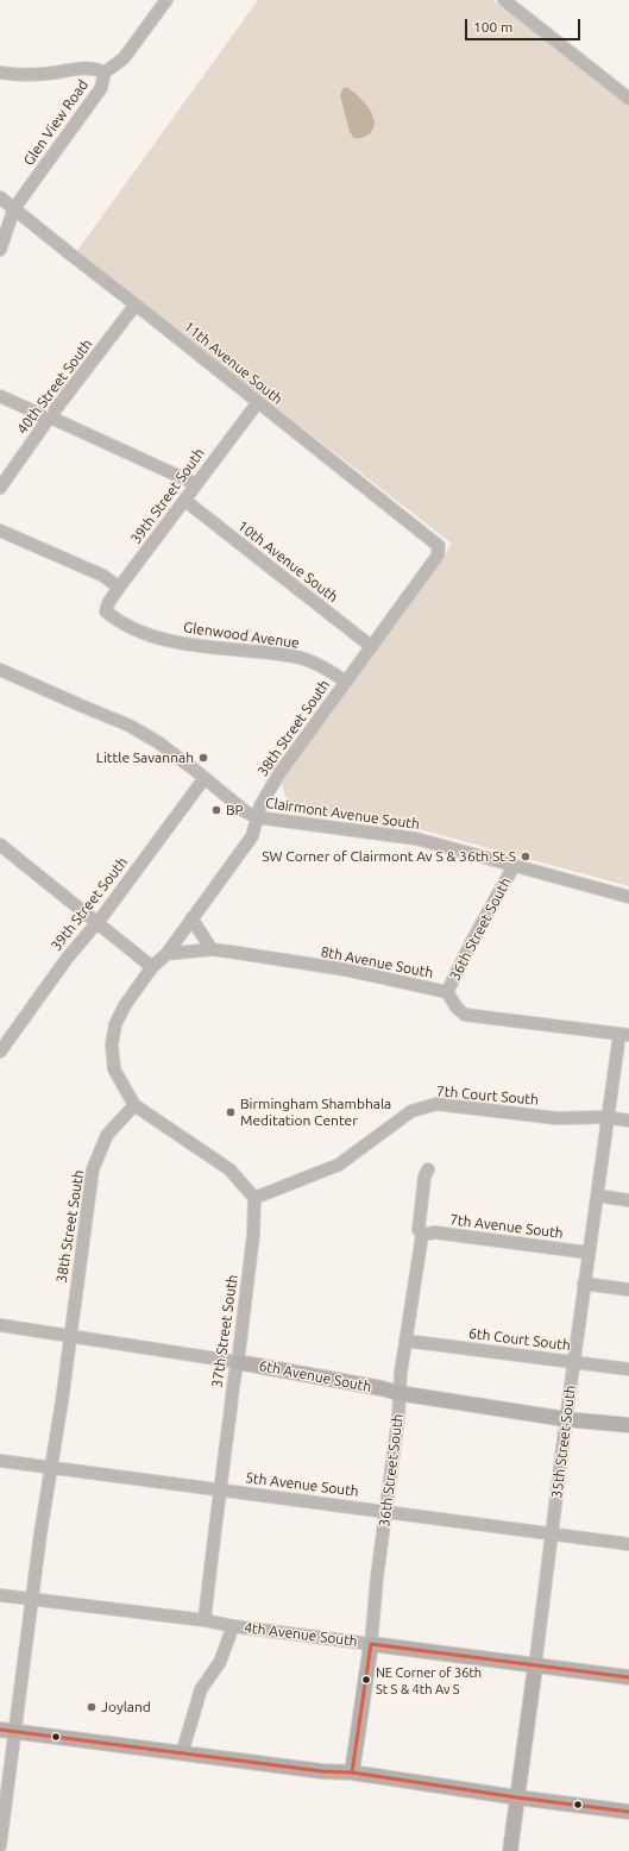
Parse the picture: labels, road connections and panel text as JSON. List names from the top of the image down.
{
  "streets": {
    "main road": [
      "36th Street South",
      "6th Avenue South",
      "35th Street South",
      "4th Avenue South"
    ],
    "street": [
      "Glen View Road",
      "11th Avenue South",
      "40th Street South",
      "39th Street South",
      "10th Avenue South",
      "Glenwood Avenue",
      "38th Street South",
      "Clairmont Avenue South",
      "8th Avenue South",
      "7th Court South",
      "7th Avenue South",
      "37th Street South",
      "6th Court South",
      "5th Avenue South"
    ]
  },
  "crossings": [
    ["Glen View Road", "11th Avenue South"],
    ["11th Avenue South", "40th Street South"],
    ["11th Avenue South", "39th Street South"],
    ["11th Avenue South", "38th Street South"],
    ["39th Street South", "10th Avenue South"],
    ["39th Street South", "Glenwood Avenue"],
    ["39th Street South", "Clairmont Avenue South"],
    ["10th Avenue South", "38th Street South"],
    ["Glenwood Avenue", "38th Street South"],
    ["38th Street South", "Clairmont Avenue South"],
    ["38th Street South", "8th Avenue South"],
    ["38th Street South", "6th Avenue South"],
    ["38th Street South", "5th Avenue South"],
    ["38th Street South", "4th Avenue South"],
    ["Clairmont Avenue South", "36th Street South"],
    ["36th Street South", "8th Avenue South"],
    ["36th Street South", "7th Avenue South"],
    ["36th Street South", "6th Court South"],
    ["36th Street South", "6th Avenue South"],
    ["36th Street South", "5th Avenue South"],
    ["36th Street South", "4th Avenue South"],
    ["8th Avenue South", "35th Street South"],
    ["7th Court South", "37th Street South"],
    ["7th Court South", "35th Street South"],
    ["7th Avenue South", "35th Street South"],
    ["37th Street South", "6th Avenue South"],
    ["37th Street South", "5th Avenue South"],
    ["37th Street South", "4th Avenue South"],
    ["6th Court South", "35th Street South"],
    ["6th Avenue South", "35th Street South"],
    ["35th Street South", "5th Avenue South"],
    ["35th Street South", "4th Avenue South"]
  ],
  "places": [
    "Little Savannah",
    "BP",
    "SW Corner of Clairmont Av S & 36th St S",
    "Birmingham Shambhala Meditation Center",
    "NE Corner of 36th St S & 4th Av S",
    "Joyland"
  ],
  "scale_bar": "100 m"
}
